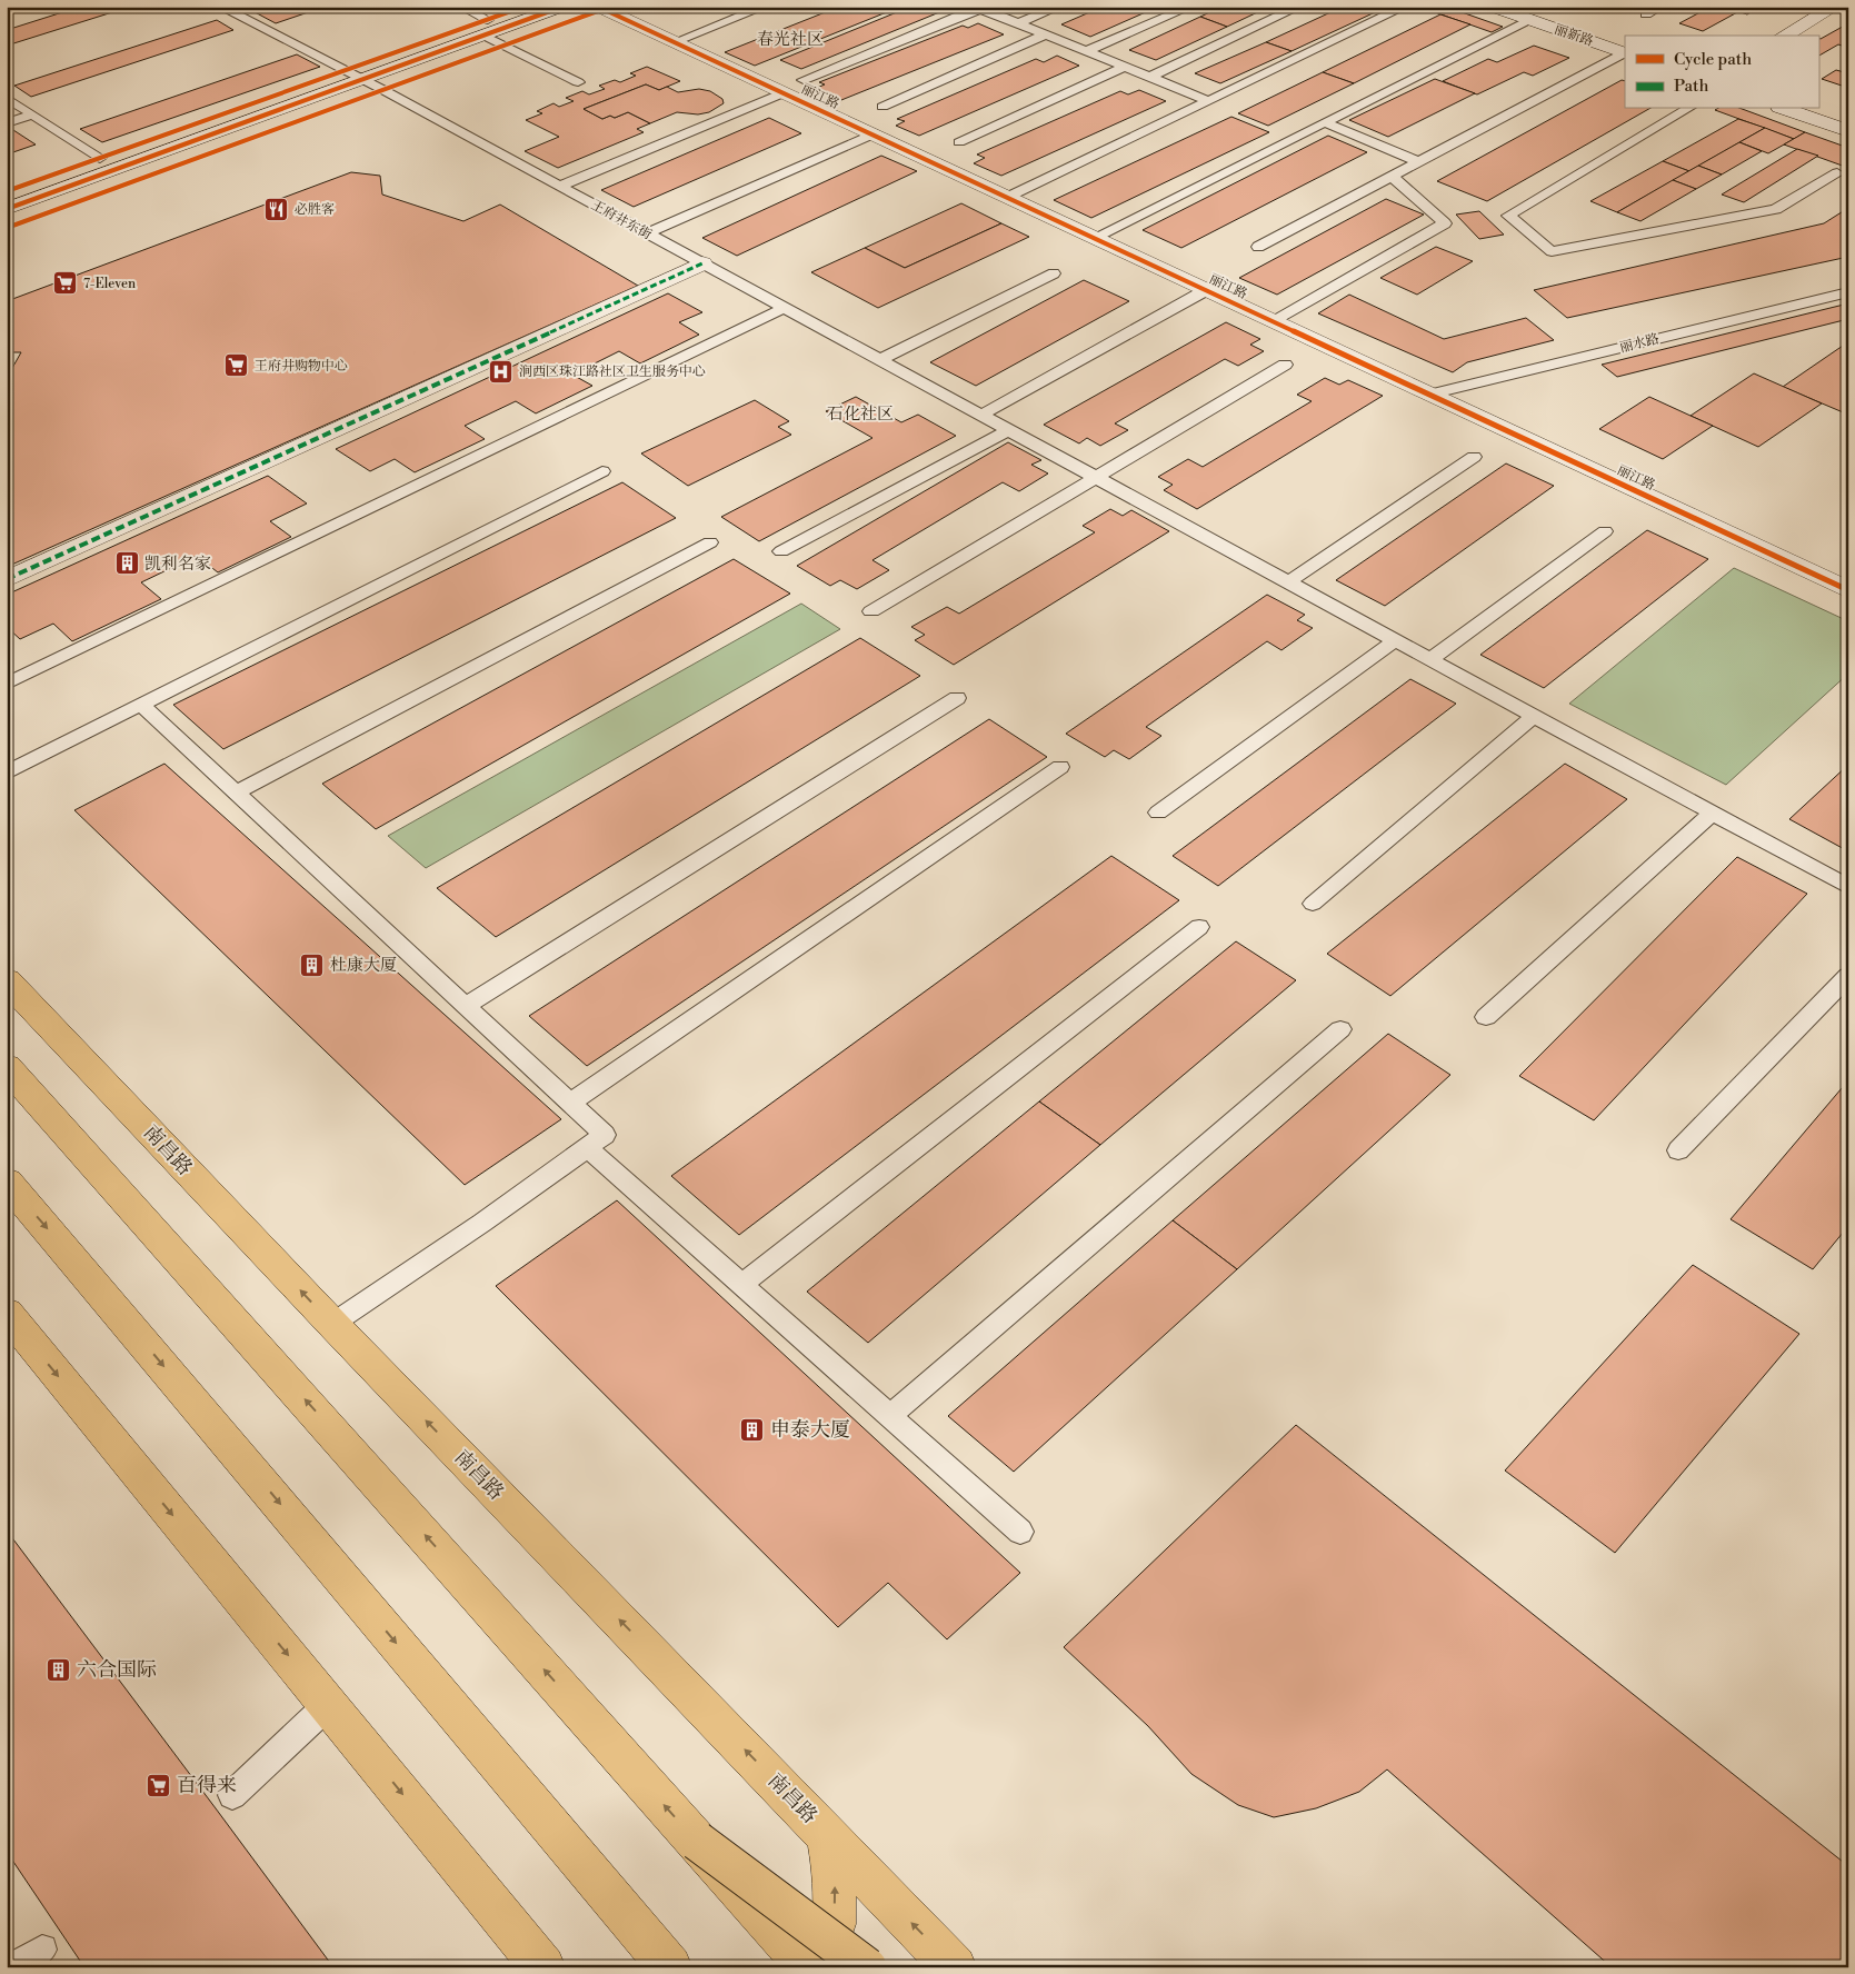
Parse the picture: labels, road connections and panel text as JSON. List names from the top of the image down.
{
  "streets": {
    "main road": ["南昌路"],
    "street": ["丽新路", "丽江路"],
    "lane": ["王府井东街", "丽水路"]
  },
  "crossings": [
    ["丽江路", "丽水路"]
  ],
  "districts": ["春光社区", "石化社区"],
  "places": {
    "restaurant": ["必胜客"],
    "supermarket": ["7-Eleven", "王府井购物中心", "百得来"],
    "hospital": ["涧西区珠江路社区卫生服务中心"],
    "building": [
      "凯利名家",
      "杜康大厦",
      "申泰大厦",
      "六合国际"
    ]
  },
  "legend": ["Cycle path", "Path"]
}
